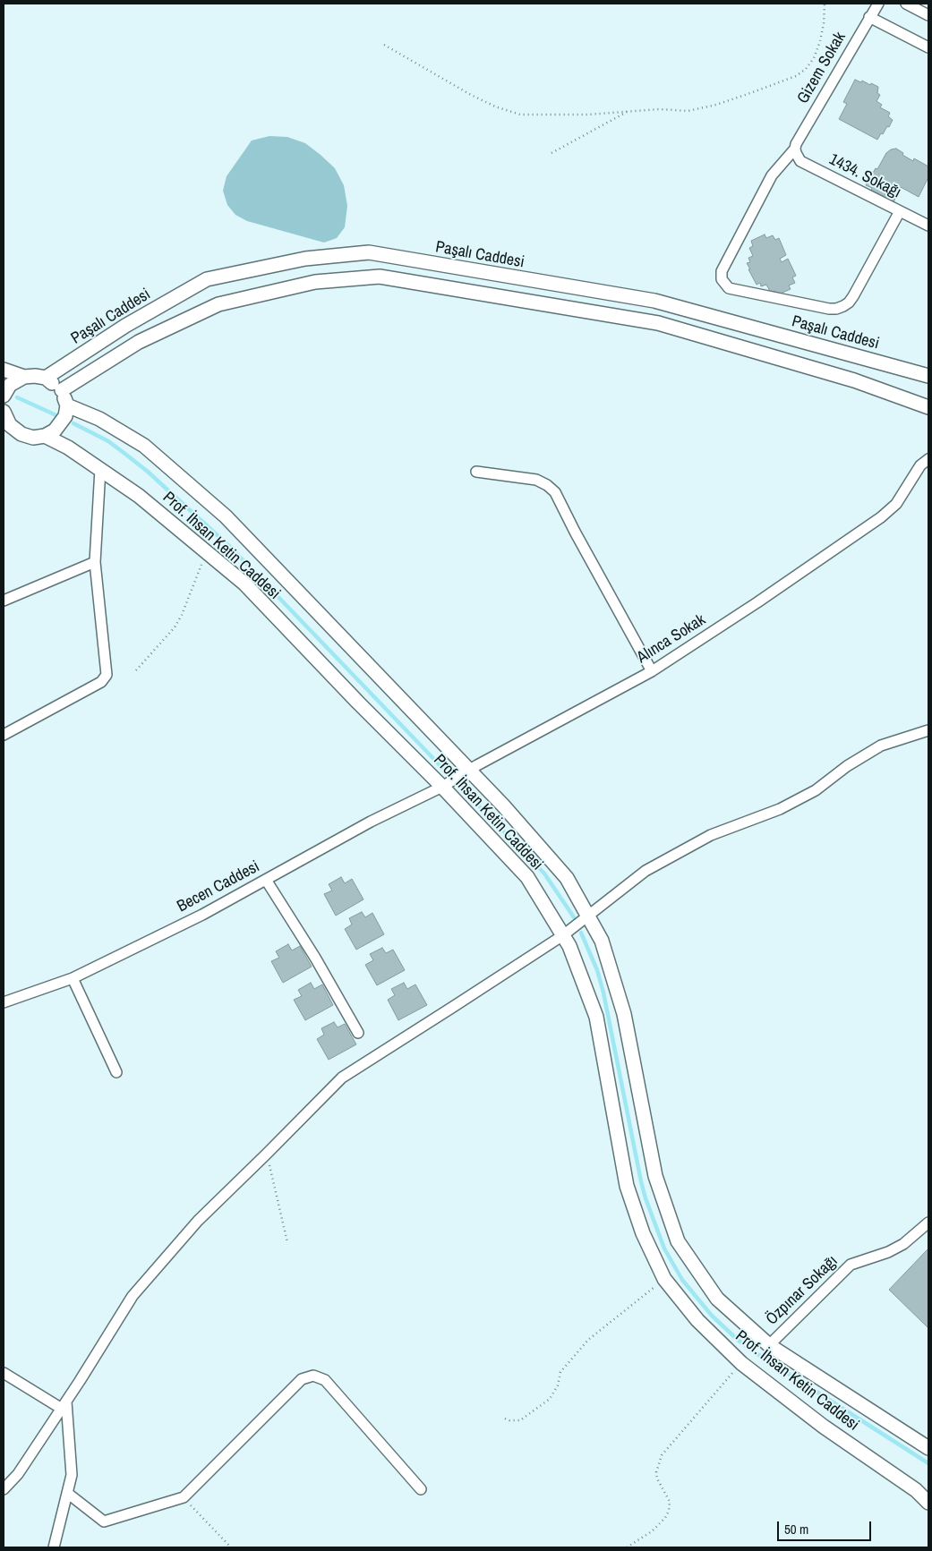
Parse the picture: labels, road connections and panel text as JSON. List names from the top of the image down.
{
  "streets": {
    "street": [
      "Gizem Sokak",
      "1434. Sokağı",
      "Paşalı Caddesi",
      "Prof. İhsan Ketin Caddesi",
      "Alınca Sokak",
      "Becen Caddesi",
      "Özpınar Sokağı"
    ]
  },
  "crossings": [
    ["Gizem Sokak", "1434. Sokağı"],
    ["Prof. İhsan Ketin Caddesi", "Alınca Sokak"],
    ["Prof. İhsan Ketin Caddesi", "Becen Caddesi"],
    ["Prof. İhsan Ketin Caddesi", "Özpınar Sokağı"],
    ["Alınca Sokak", "Becen Caddesi"]
  ],
  "scale_bar": "50 m"
}
